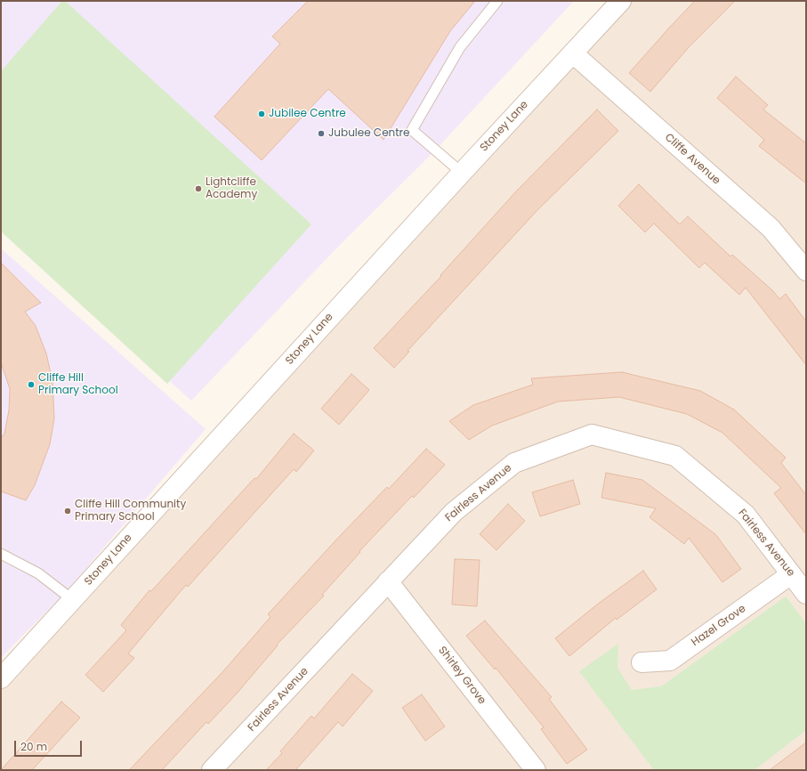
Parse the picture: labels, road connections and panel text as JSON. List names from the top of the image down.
{
  "streets": {
    "street": [
      "Stoney Lane",
      "Cliffe Avenue",
      "Fairless Avenue",
      "Hazel Grove",
      "Shirley Grove"
    ]
  },
  "crossings": [
    ["Stoney Lane", "Cliffe Avenue"],
    ["Fairless Avenue", "Hazel Grove"],
    ["Fairless Avenue", "Shirley Grove"]
  ],
  "places": [
    "Jubilee Centre",
    "Jubulee Centre",
    "Lightcliffe Academy",
    "Cliffe Hill Primary School",
    "Cliffe Hill Community Primary School"
  ],
  "scale_bar": "20 m"
}
